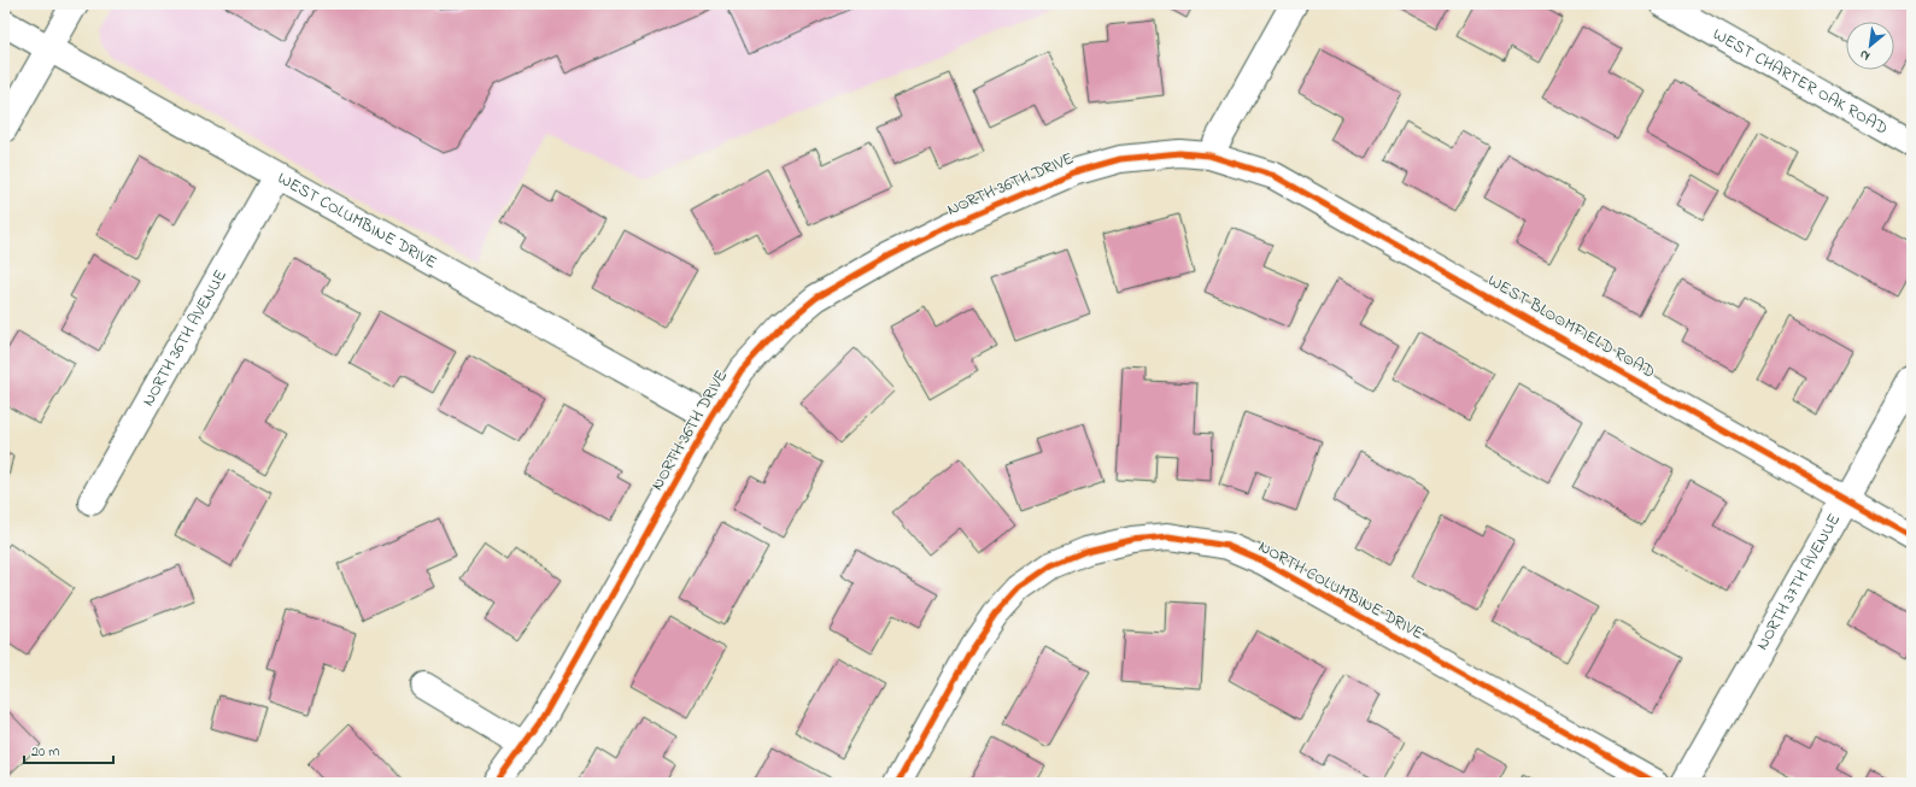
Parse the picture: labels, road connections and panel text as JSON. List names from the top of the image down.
{
  "streets": {
    "street": [
      "WEST CHARTER OAK ROAD",
      "NORTH 36TH DRIVE",
      "WEST COLUMBINE DRIVE",
      "WEST BLOOMFIELD ROAD",
      "NORTH 36TH AVENUE",
      "NORTH 37TH AVENUE",
      "NORTH COLUMBINE DRIVE"
    ]
  },
  "crossings": [
    ["NORTH 36TH DRIVE", "WEST COLUMBINE DRIVE"],
    ["NORTH 36TH DRIVE", "WEST BLOOMFIELD ROAD"],
    ["WEST COLUMBINE DRIVE", "NORTH 36TH AVENUE"],
    ["WEST BLOOMFIELD ROAD", "NORTH 37TH AVENUE"]
  ],
  "scale_bar": "20 m",
  "north": "bottom left"
}
